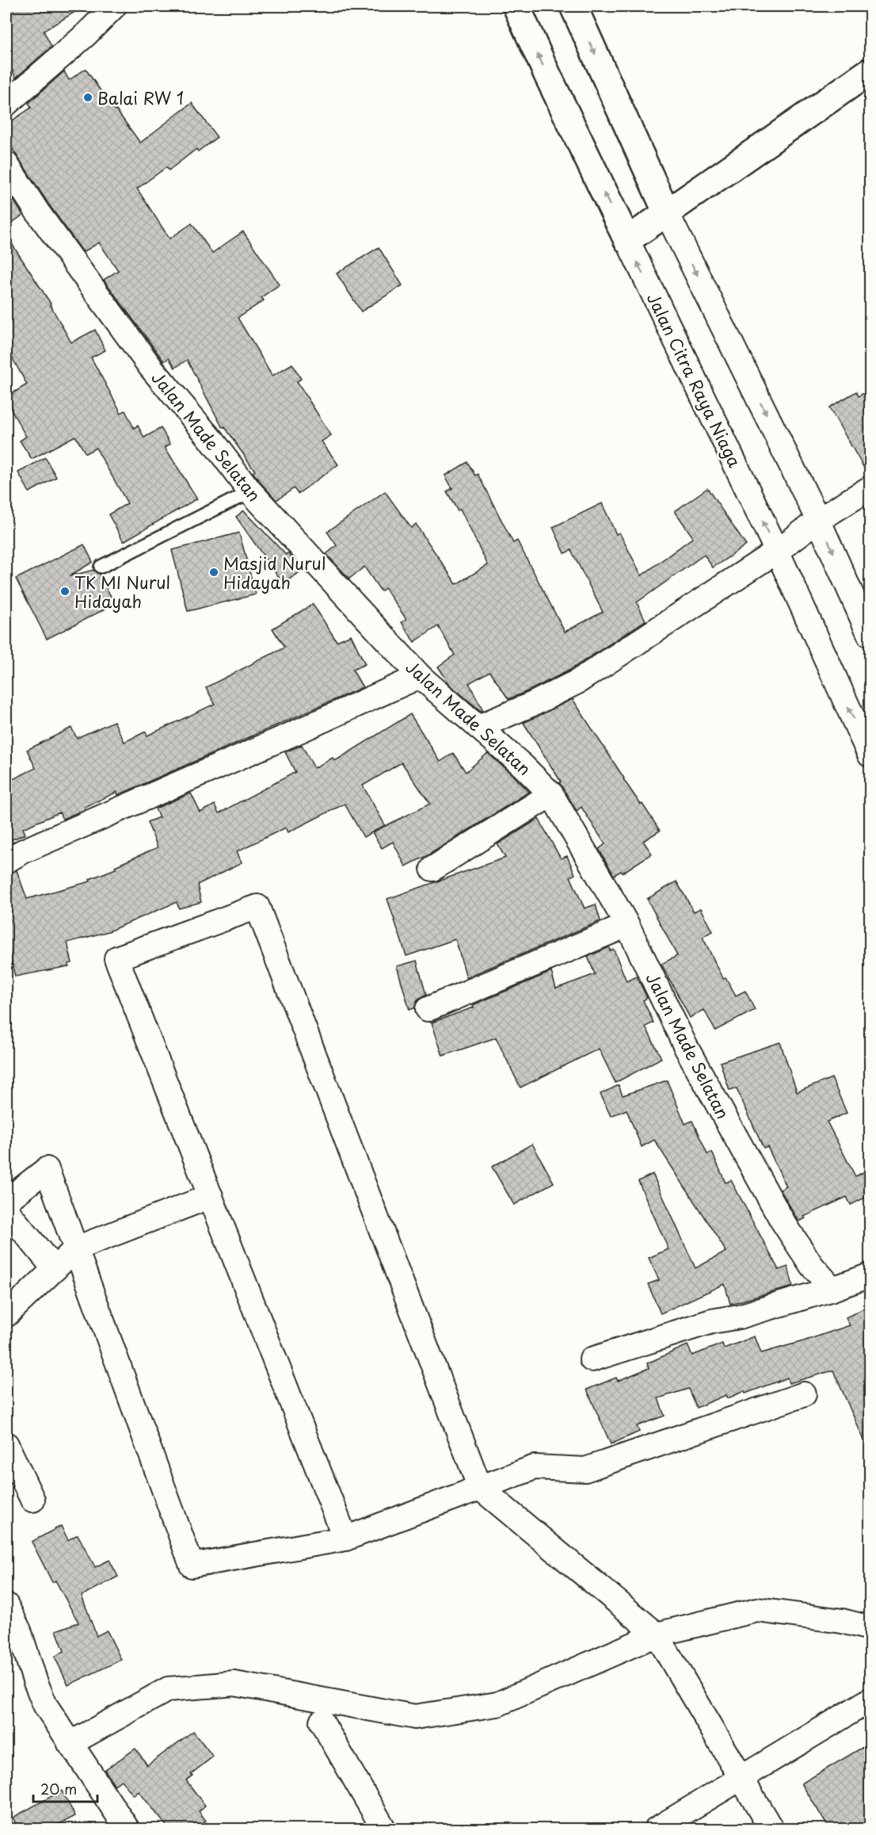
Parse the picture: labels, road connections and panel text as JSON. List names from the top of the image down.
{
  "streets": {
    "street": ["Jalan Citra Raya Niaga", "Jalan Made Selatan"]
  },
  "places": ["Balai RW 1", "Masjid Nurul Hidayah", "TK MI Nurul Hidayah"],
  "scale_bar": "20 m"
}
